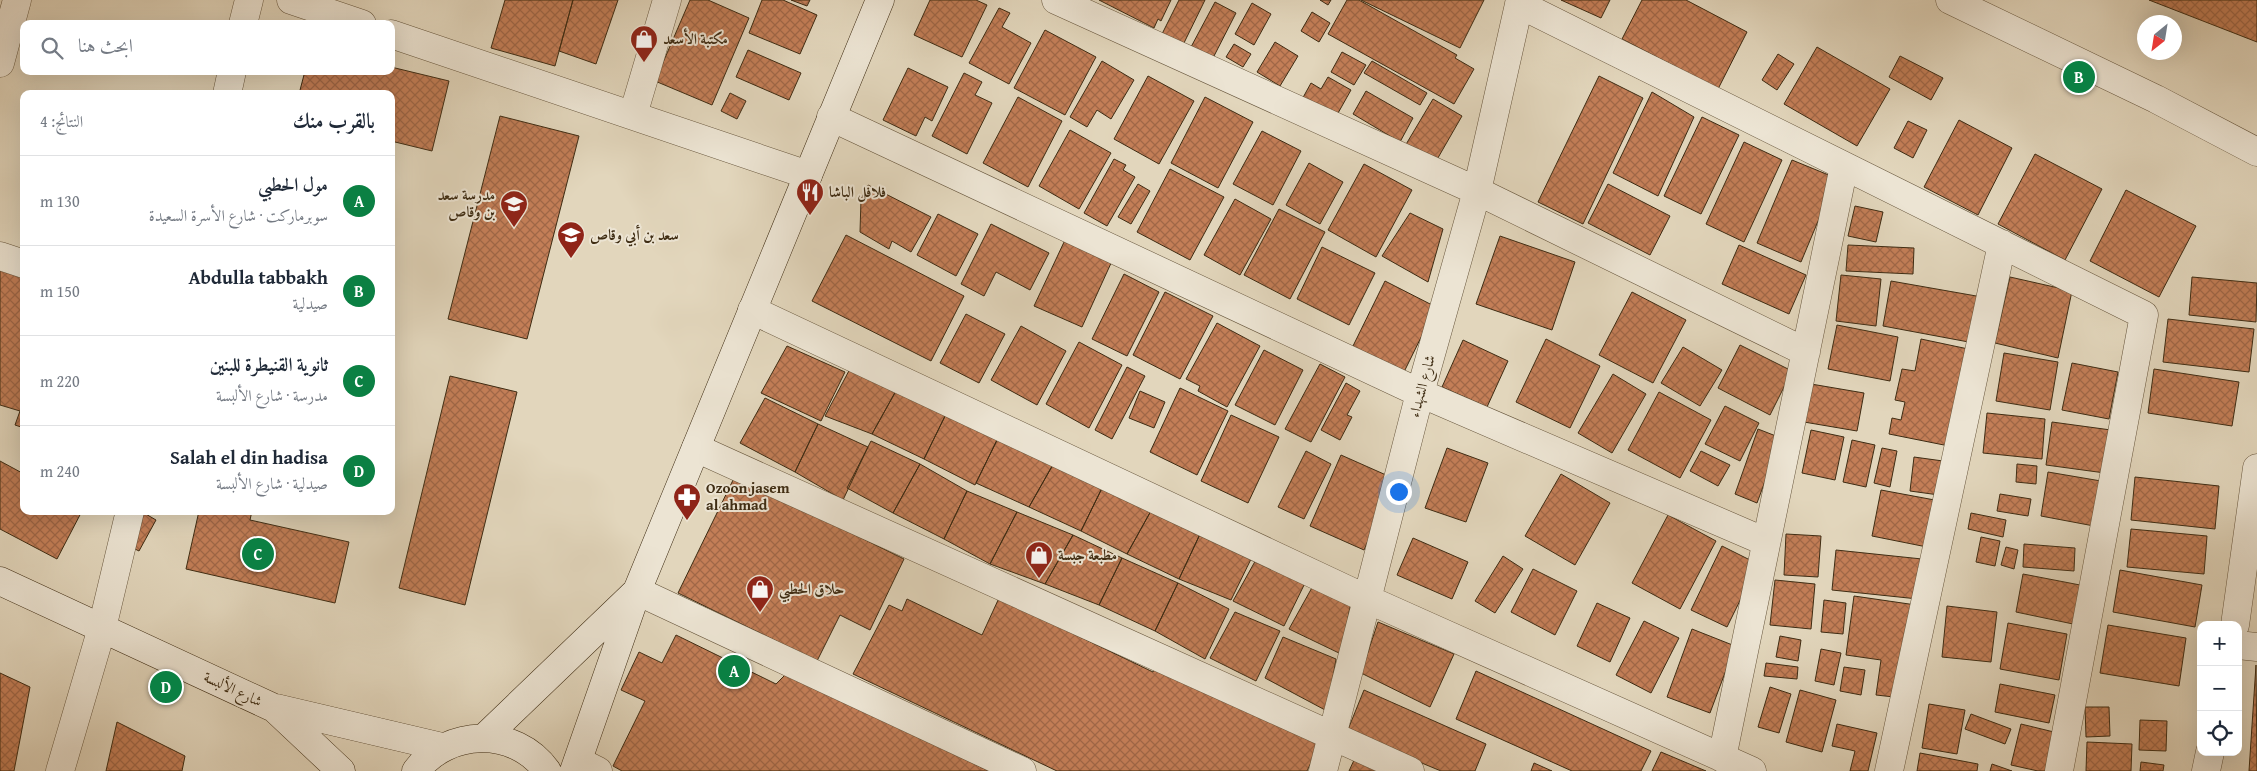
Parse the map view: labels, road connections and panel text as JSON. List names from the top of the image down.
{
  "streets": {
    "street": ["شارع الشهداء", "شارع الألبسة"]
  },
  "places": {
    "shop": ["مكتبة الأسعد", "مطبعة جبسة", "حلاق الحطبي"],
    "restaurant": ["فلافل الباشا"],
    "school or university": ["مدرسة سعد بن وقاص", "سعد بن أبي وقاص"],
    "pharmacy": ["Ozoon jasem al ahmad"]
  },
  "north": "bottom left",
  "page": {
    "search": "ابحث هنا",
    "pins": [
      "B",
      "C",
      "A",
      "D"
    ],
    "heading": ["بالقرب منك", "النتائج: 4"],
    "list": [
      {
        "mark": "A",
        "name": "مول الحطبي",
        "note": "سوبرماركت · شارع الأسرة السعيدة",
        "value": "130 m"
      },
      {
        "mark": "B",
        "name": "Abdulla tabbakh",
        "note": "صيدلية",
        "value": "150 m"
      },
      {
        "mark": "C",
        "name": "ثانوية القنيطرة للبنين",
        "note": "مدرسة · شارع الألبسة",
        "value": "220 m"
      },
      {
        "mark": "D",
        "name": "Salah el din hadisa",
        "note": "صيدلية · شارع الألبسة",
        "value": "240 m"
      }
    ],
    "map_buttons": ["+", "−"]
  }
}
